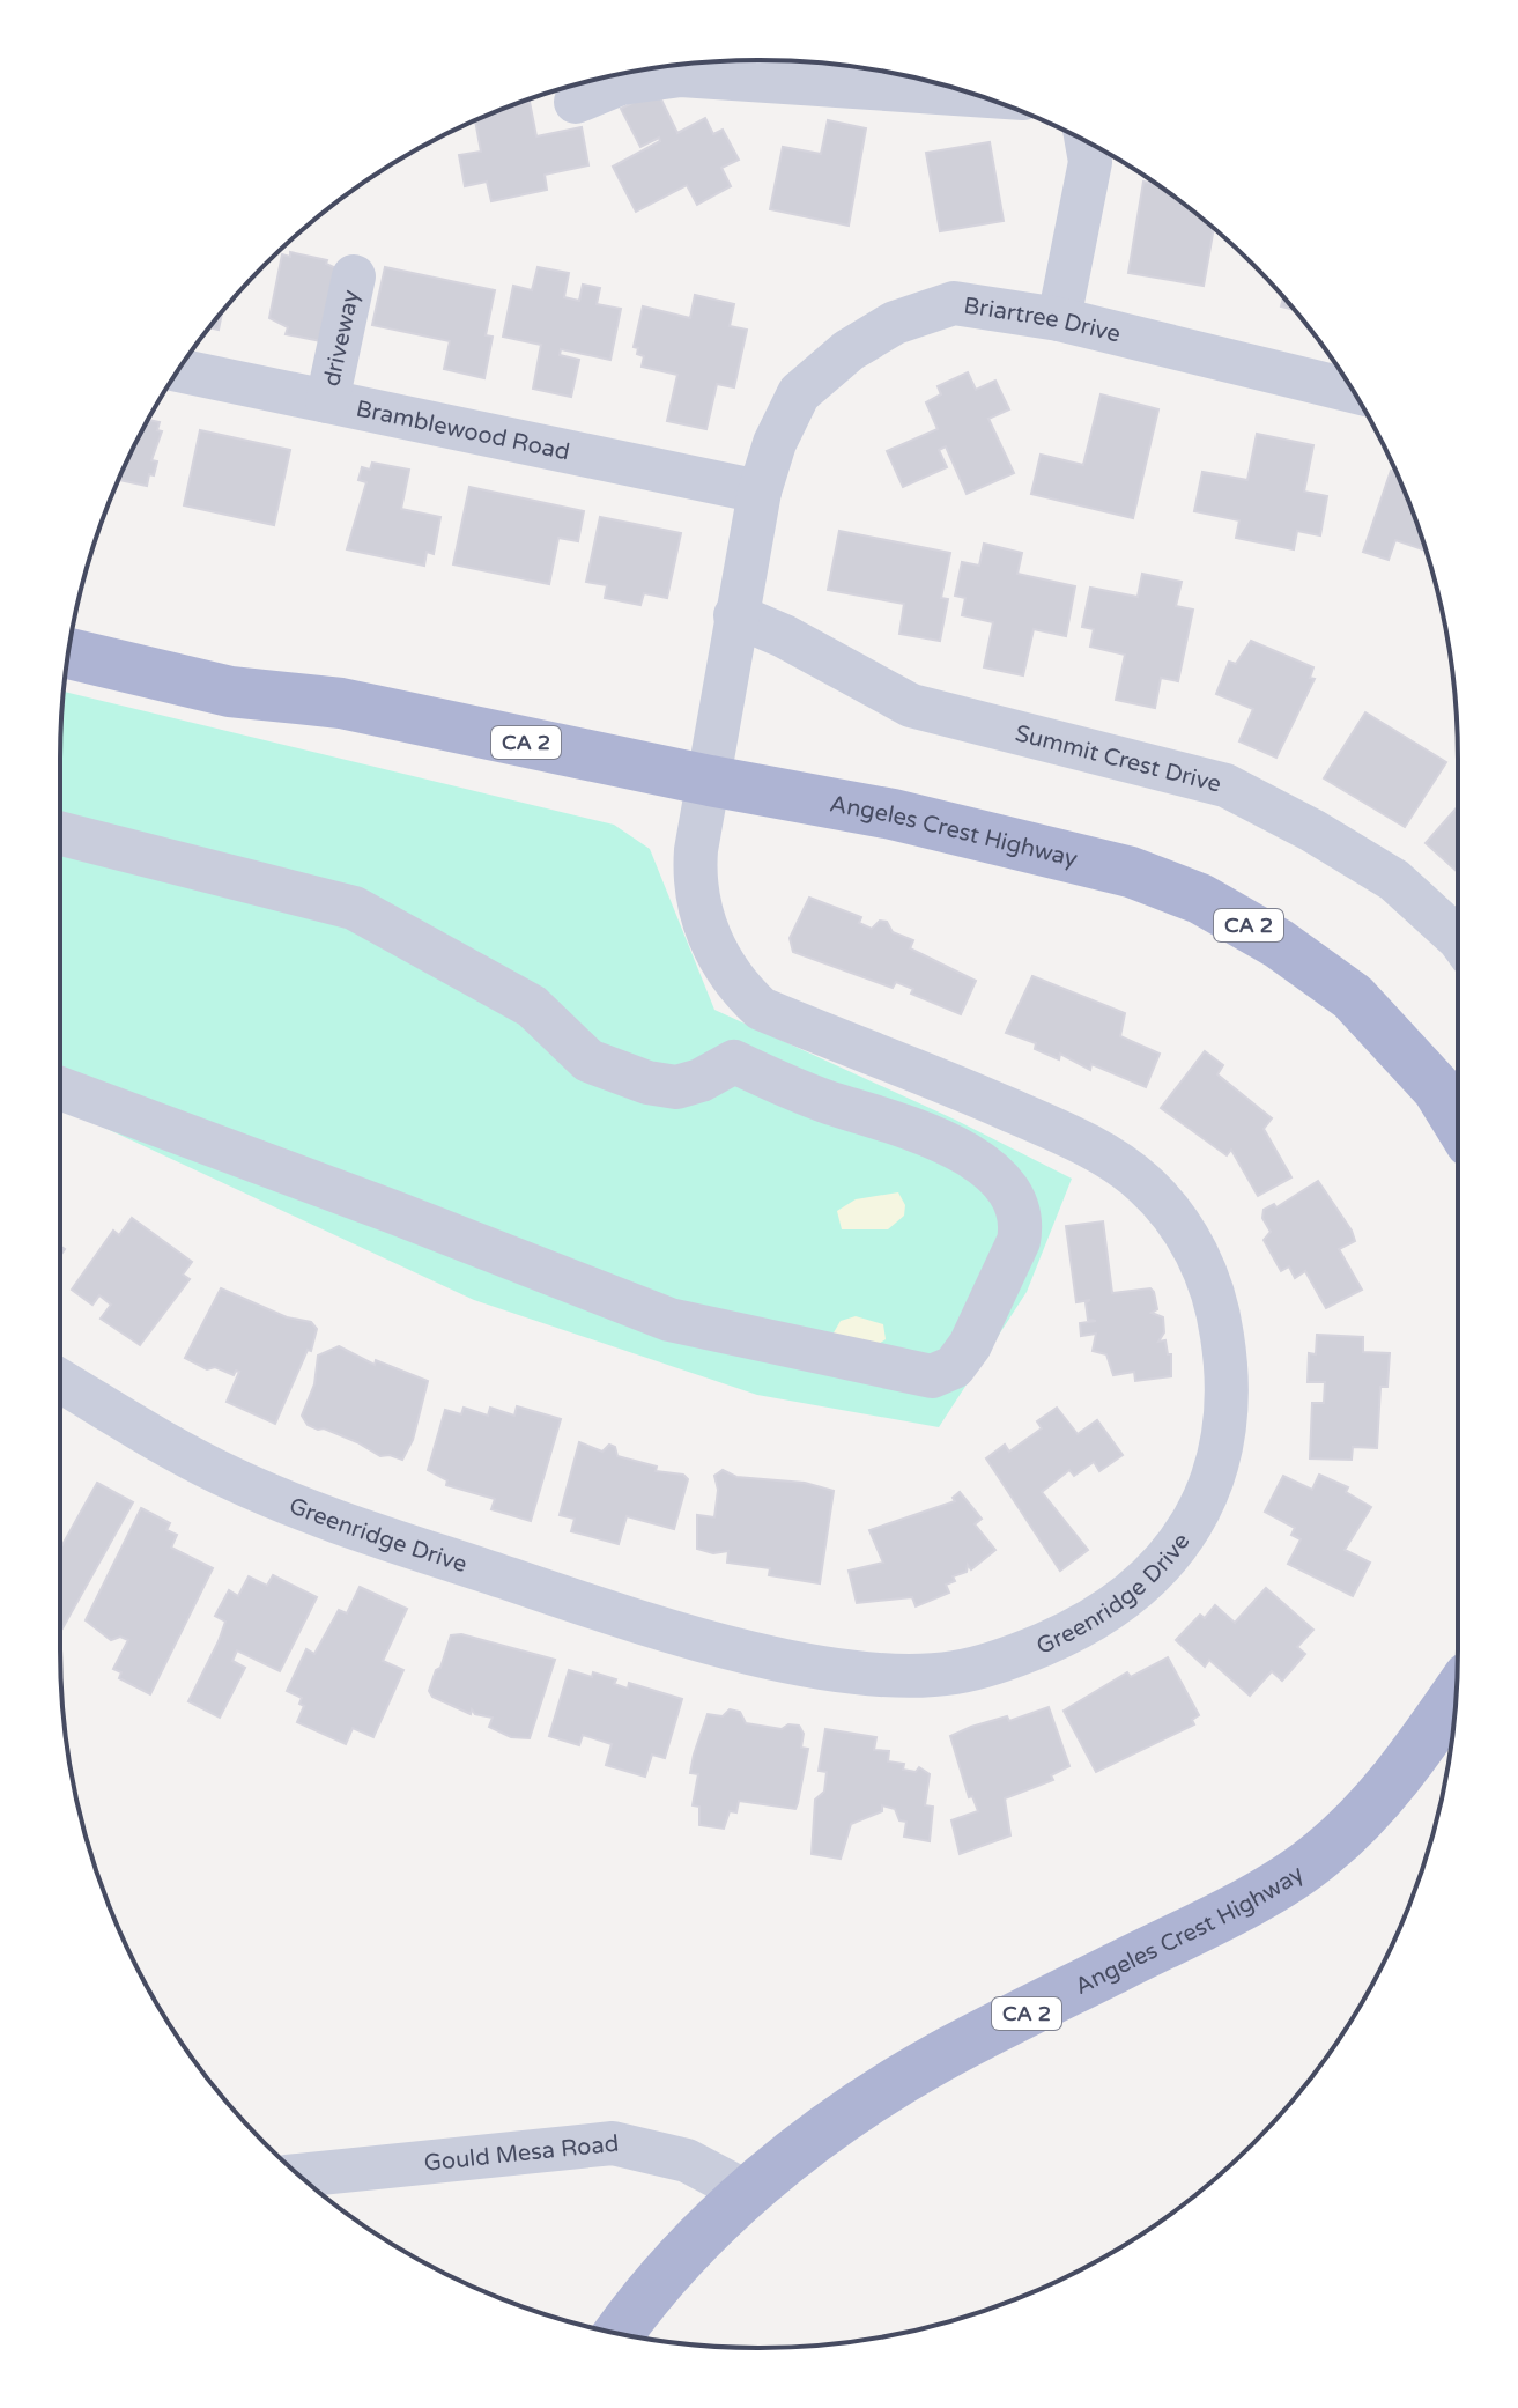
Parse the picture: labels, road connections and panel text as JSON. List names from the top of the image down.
{
  "streets": {
    "main road": ["CA 2", "Angeles Crest Highway"],
    "street": [
      "Briartree Drive",
      "driveway",
      "Bramblewood Road",
      "Summit Crest Drive",
      "Greenridge Drive",
      "Gould Mesa Road"
    ]
  },
  "crossings": [
    ["Briartree Drive", "Bramblewood Road"],
    ["Briartree Drive", "Summit Crest Drive"],
    ["Briartree Drive", "Angeles Crest Highway"],
    ["Briartree Drive", "Greenridge Drive"],
    ["driveway", "Bramblewood Road"],
    ["Angeles Crest Highway", "Greenridge Drive"],
    ["Angeles Crest Highway", "Gould Mesa Road"]
  ]
}
